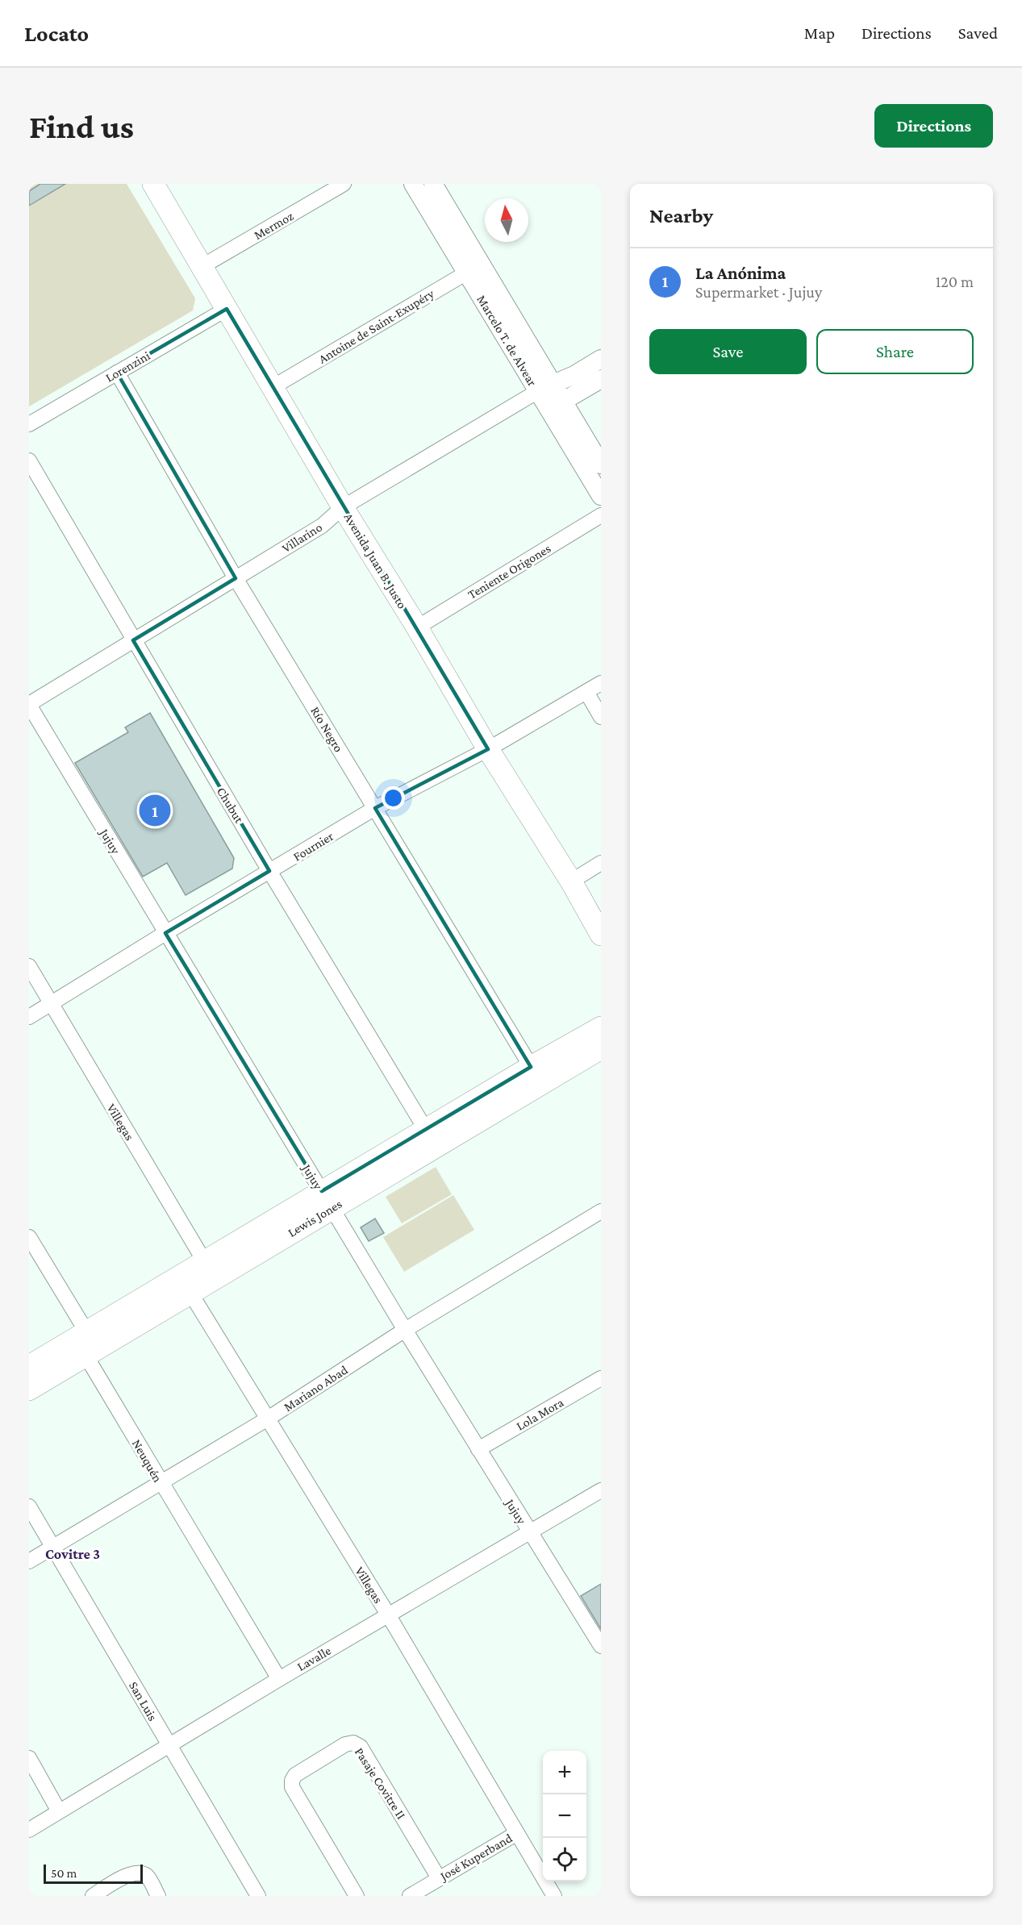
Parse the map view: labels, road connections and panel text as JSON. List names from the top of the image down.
{
  "streets": {
    "main road": ["Avenida Juan B. Justo", "Lewis Jones"],
    "street": [
      "Mermoz",
      "Antoine de Saint-Exupéry",
      "Marcelo T. de Alvear",
      "Lorenzini",
      "Villarino",
      "Teniente Origones",
      "Río Negro",
      "Chubut",
      "Jujuy",
      "Fournier",
      "Villegas",
      "Mariano Abad",
      "Lola Mora",
      "Neuquén",
      "Lavalle",
      "San Luis",
      "Pasaje Covitre II",
      "José Kuperband"
    ]
  },
  "crossings": [
    ["Mermoz", "Avenida Juan B. Justo"],
    ["Antoine de Saint-Exupéry", "Marcelo T. de Alvear"],
    ["Antoine de Saint-Exupéry", "Avenida Juan B. Justo"],
    ["Marcelo T. de Alvear", "Villarino"],
    ["Lorenzini", "Avenida Juan B. Justo"],
    ["Lorenzini", "Río Negro"],
    ["Villarino", "Avenida Juan B. Justo"],
    ["Villarino", "Río Negro"],
    ["Villarino", "Chubut"],
    ["Villarino", "Jujuy"],
    ["Avenida Juan B. Justo", "Teniente Origones"],
    ["Avenida Juan B. Justo", "Fournier"],
    ["Río Negro", "Fournier"],
    ["Río Negro", "Lewis Jones"],
    ["Chubut", "Fournier"],
    ["Chubut", "Lewis Jones"],
    ["Jujuy", "Fournier"],
    ["Jujuy", "Lewis Jones"],
    ["Jujuy", "Mariano Abad"],
    ["Jujuy", "Lola Mora"],
    ["Jujuy", "Lavalle"],
    ["Fournier", "Villegas"],
    ["Villegas", "Lewis Jones"],
    ["Villegas", "Mariano Abad"],
    ["Villegas", "Lavalle"],
    ["Villegas", "José Kuperband"],
    ["Lewis Jones", "Neuquén"],
    ["Mariano Abad", "Neuquén"],
    ["Mariano Abad", "San Luis"],
    ["Neuquén", "Lavalle"],
    ["Lavalle", "San Luis"],
    ["Pasaje Covitre II", "José Kuperband"]
  ],
  "districts": ["Covitre 3"],
  "scale_bar": "50 m",
  "north": "top",
  "page": {
    "header": "Locato",
    "nav": ["Map", "Directions", "Saved"],
    "buttons": [
      "Directions",
      ["Save", "Share"]
    ],
    "title": "Find us",
    "heading": "Nearby",
    "list": [
      {
        "mark": "1",
        "name": "La Anónima",
        "note": "Supermarket · Jujuy",
        "value": "120 m"
      }
    ],
    "pins": "1",
    "map_buttons": ["+", "−"],
    "scale": "50 m"
  }
}
